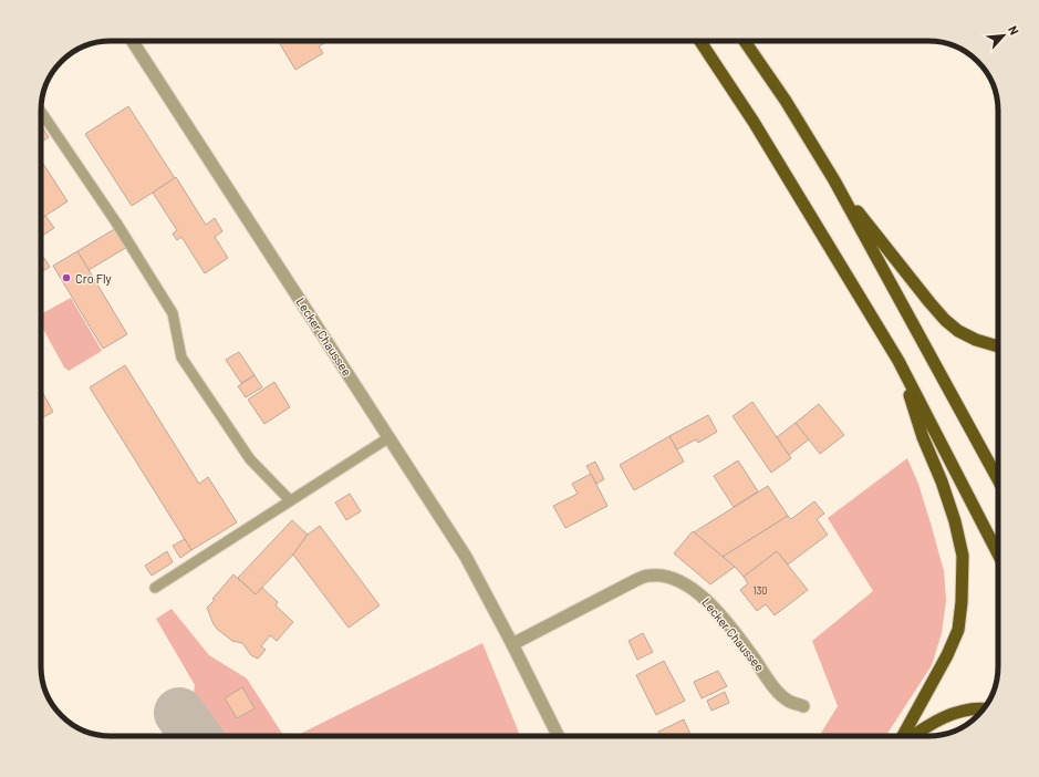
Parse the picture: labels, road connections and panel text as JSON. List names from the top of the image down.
{
  "streets": {
    "street": ["Lecker Chaussee"]
  },
  "places": ["Cro Fly"],
  "house_numbers": ["130"],
  "north": "top right"
}
